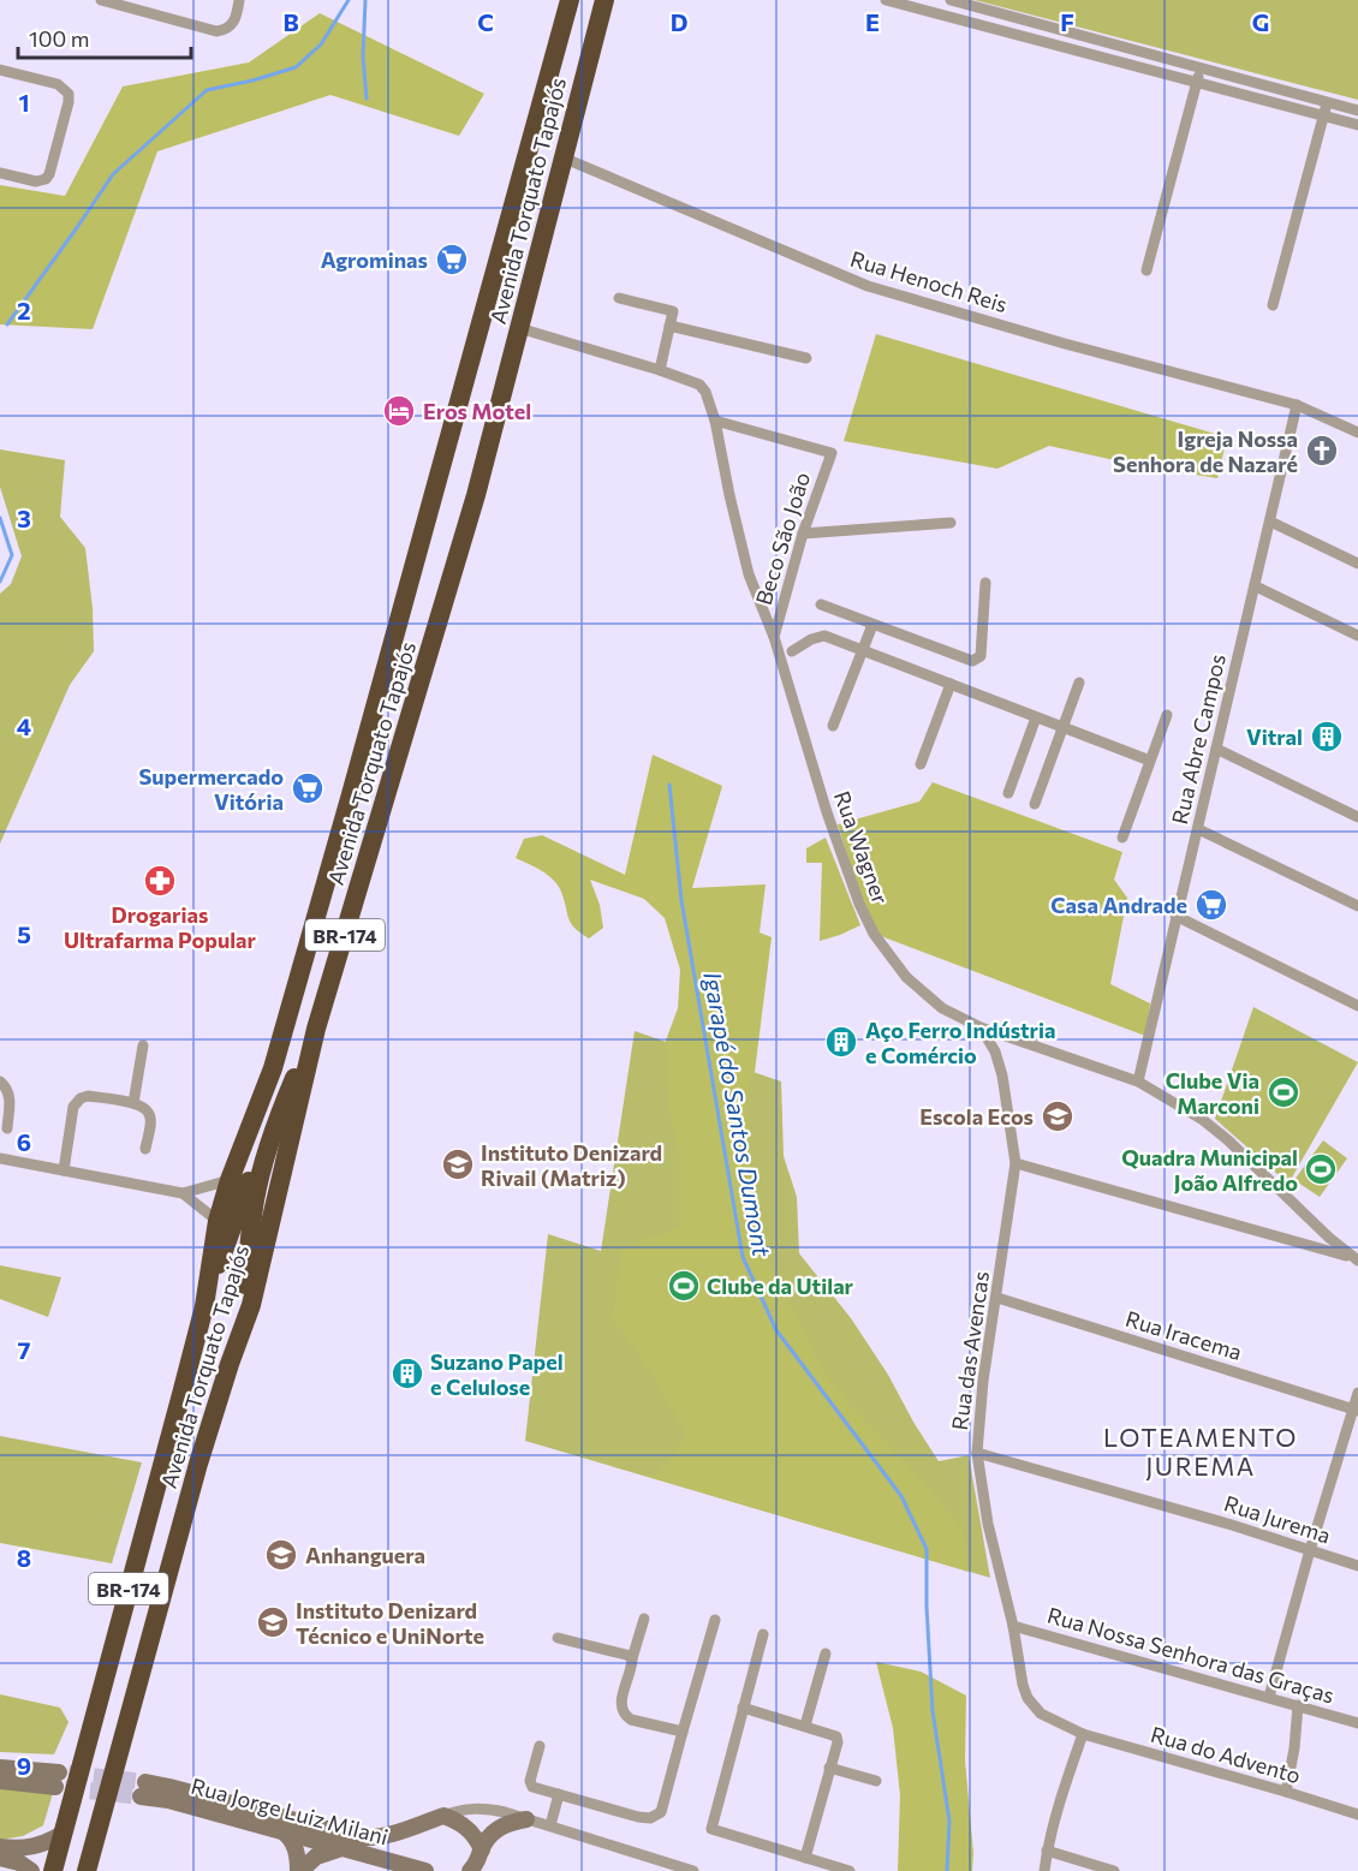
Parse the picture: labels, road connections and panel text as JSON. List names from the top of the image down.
{
  "streets": {
    "highway": ["Avenida Torquato Tapajós", "BR-174"],
    "street": [
      "Rua Henoch Reis",
      "Beco São João",
      "Rua Abre Campos",
      "Rua Wagner",
      "Rua Iracema",
      "Rua das Avencas",
      "Rua Jurema",
      "Rua Nossa Senhora das Graças",
      "Rua do Advento",
      "Rua Jorge Luiz Milani"
    ]
  },
  "crossings": [
    ["Avenida Torquato Tapajós", "Rua Henoch Reis"],
    ["Avenida Torquato Tapajós", "Rua Wagner"],
    ["Rua Henoch Reis", "Rua Abre Campos"],
    ["Beco São João", "Rua Wagner"],
    ["Rua Abre Campos", "Rua Wagner"],
    ["Rua Wagner", "Rua das Avencas"],
    ["Rua Iracema", "Rua das Avencas"],
    ["Rua das Avencas", "Rua Jurema"],
    ["Rua das Avencas", "Rua Nossa Senhora das Graças"],
    ["Rua das Avencas", "Rua do Advento"]
  ],
  "districts": ["LOTEAMENTO JUREMA"],
  "water": ["Igarapé do Santos Dumont"],
  "places": {
    "supermarket": ["Agrominas", "Supermercado Vitória", "Casa Andrade"],
    "hotel": ["Eros Motel"],
    "church": ["Igreja Nossa Senhora de Nazaré"],
    "building": ["Vitral", "Aço Ferro Indústria e Comércio", "Suzano Papel e Celulose"],
    "pharmacy": ["Drogarias Ultrafarma Popular"],
    "sports": ["Clube Via Marconi", "Quadra Municipal João Alfredo", "Clube da Utilar"],
    "school or university": [
      "Escola Ecos",
      "Instituto Denizard Rivail (Matriz)",
      "Anhanguera",
      "Instituto Denizard Técnico e UniNorte"
    ]
  },
  "scale_bar": "100 m",
  "grid": {
    "columns": [
      "B",
      "C",
      "D",
      "E",
      "F",
      "G"
    ],
    "rows": [
      "1",
      "2",
      "3",
      "4",
      "5",
      "6",
      "7",
      "8",
      "9"
    ]
  }
}
